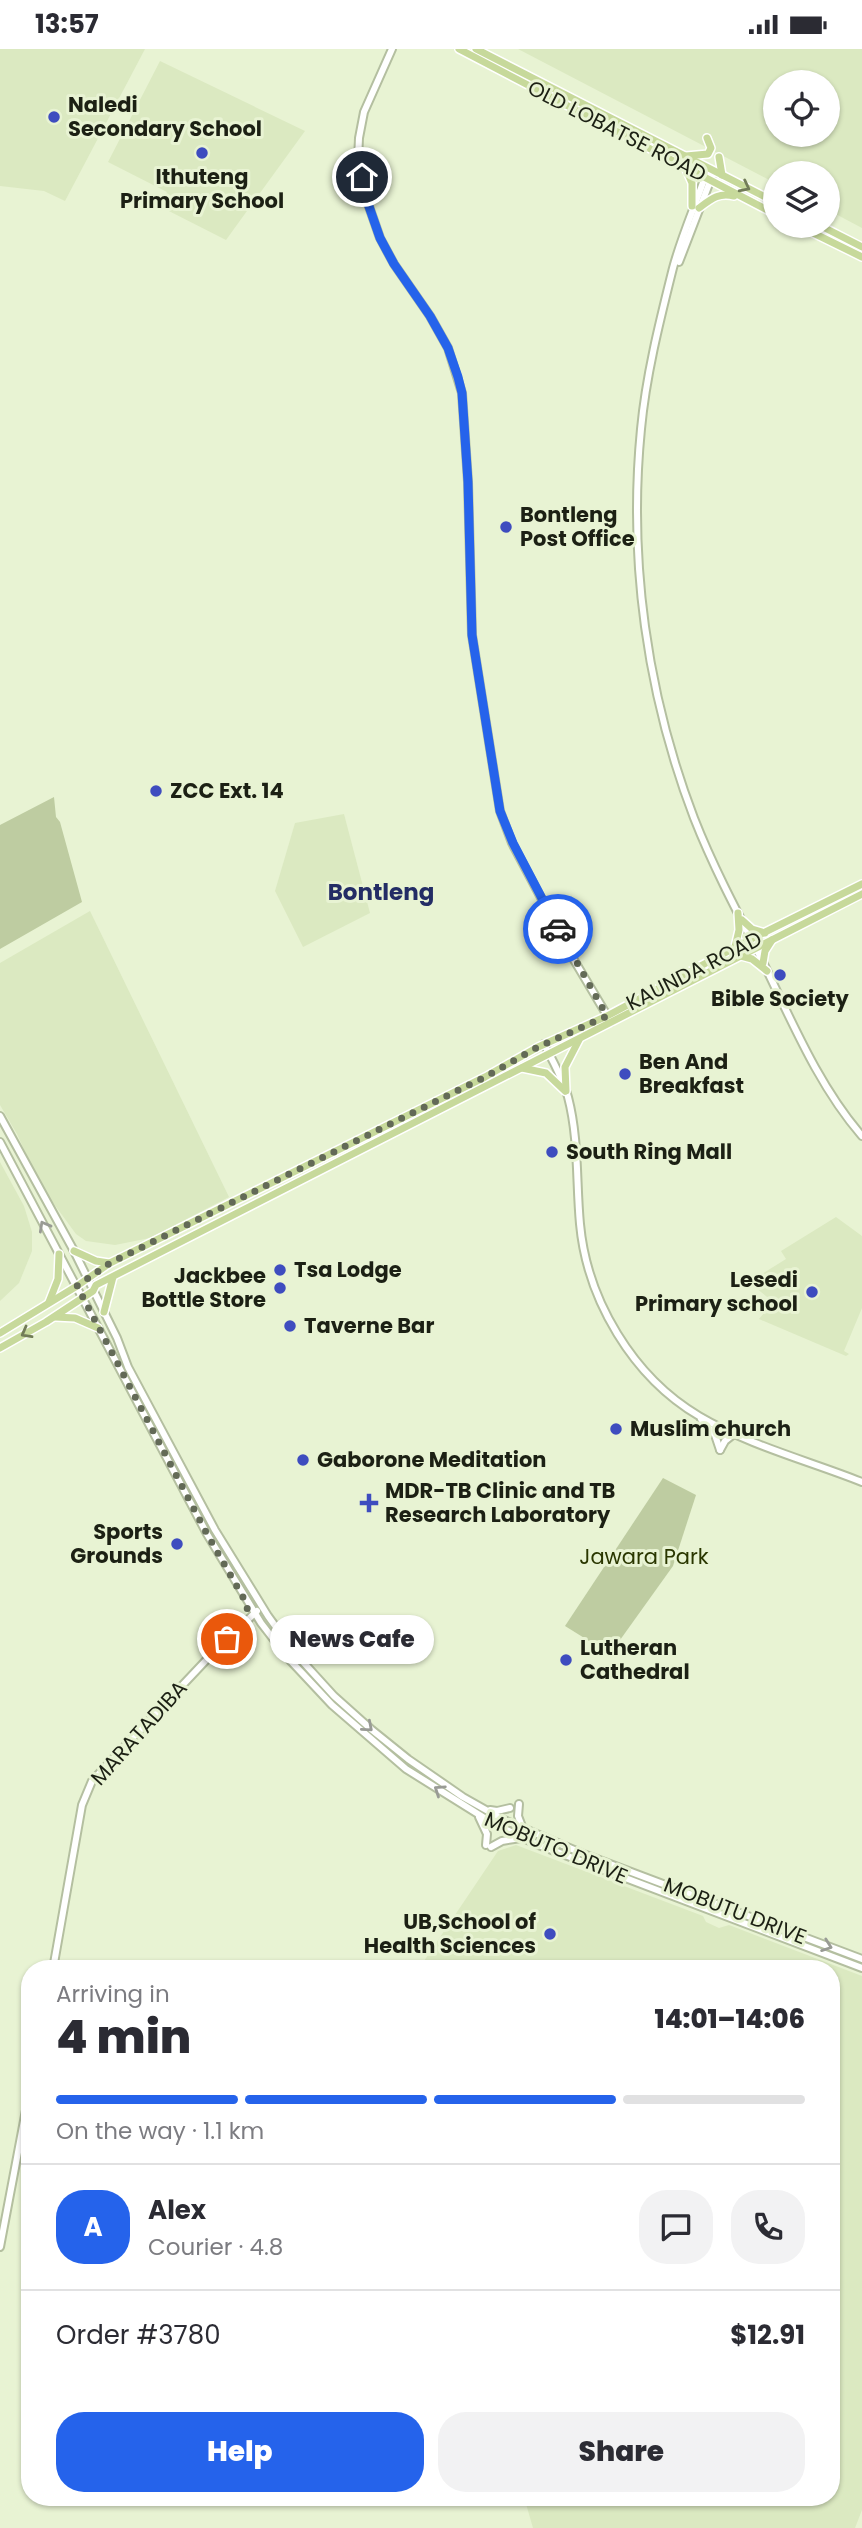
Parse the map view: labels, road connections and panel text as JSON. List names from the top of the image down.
{
  "streets": {
    "main road": ["OLD LOBATSE ROAD", "KAUNDA ROAD"],
    "street": ["MARATADIBA", "MOBUTO DRIVE", "MOBUTU DRIVE"]
  },
  "crossings": [
    ["KAUNDA ROAD", "MOBUTU DRIVE"],
    ["MARATADIBA", "MOBUTO DRIVE"],
    ["MARATADIBA", "MOBUTU DRIVE"],
    ["MOBUTO DRIVE", "MOBUTU DRIVE"]
  ],
  "districts": ["Bontleng"],
  "parks": ["Jawara Park"],
  "places": {
    "other": [
      "Naledi Secondary School",
      "Ithuteng Primary School",
      "Bontleng Post Office",
      "ZCC Ext. 14",
      "Bible Society",
      "Ben And Breakfast",
      "South Ring Mall",
      "Tsa Lodge",
      "Jackbee Bottle Store",
      "Lesedi Primary school",
      "Taverne Bar",
      "Muslim church",
      "Gaborone Meditation",
      "Sports Grounds",
      "News Cafe",
      "Lutheran Cathedral",
      "UB,School of Health Sciences"
    ],
    "health": ["MDR-TB Clinic and TB Research Laboratory"]
  },
  "page": {
    "status": "13:57",
    "bubble": "News Cafe",
    "heading": ["4 min", "Arriving in", "14:01–14:06"],
    "panel": [
      "Alex",
      "Courier · 4.8",
      "Order #3780",
      "$12.91"
    ],
    "bar": "On the way · 1.1 km",
    "round": "A",
    "buttons": ["Help", "Share"]
  }
}
